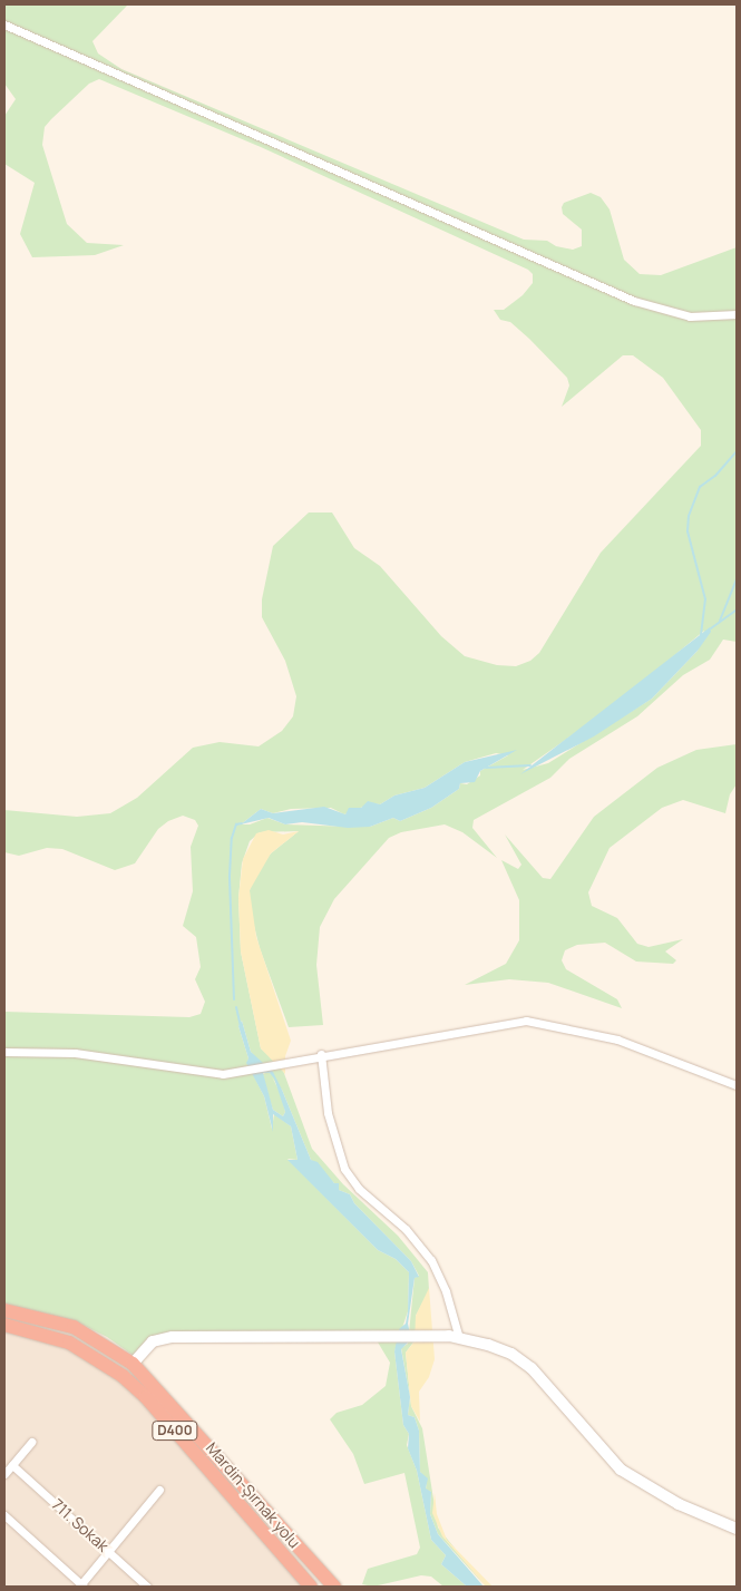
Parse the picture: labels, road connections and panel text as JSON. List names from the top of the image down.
{
  "streets": {
    "highway": ["D400", "Mardin-Şırnak yolu"],
    "street": ["711. Sokak"]
  }
}
